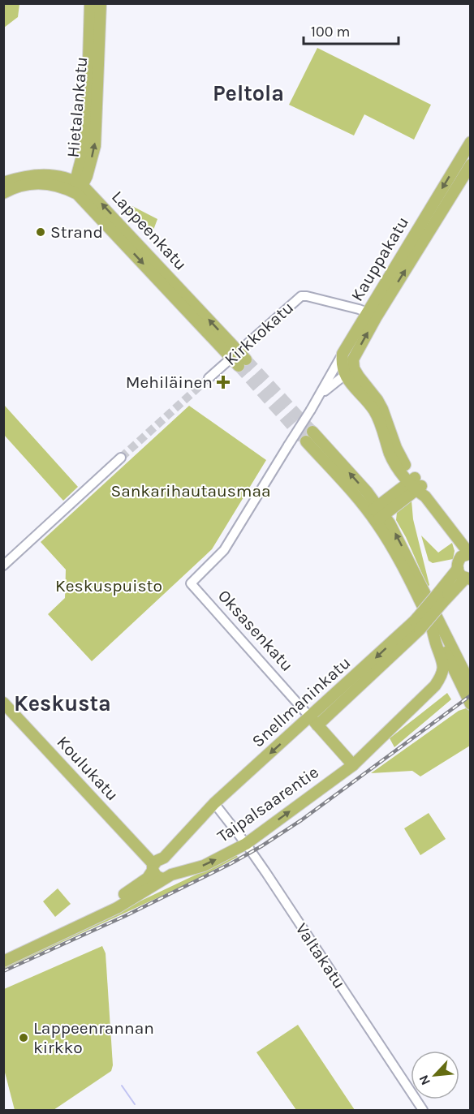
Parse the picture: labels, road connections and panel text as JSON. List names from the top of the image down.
{
  "streets": {
    "main road": [
      "Hietalankatu",
      "Lappeenkatu",
      "Kauppakatu",
      "Oksasenkatu",
      "Snellmaninkatu",
      "Koulukatu",
      "Taipalsaarentie"
    ],
    "street": ["Kirkkokatu", "Valtakatu"]
  },
  "crossings": [
    ["Hietalankatu", "Lappeenkatu"],
    ["Lappeenkatu", "Kirkkokatu"],
    ["Kauppakatu", "Kirkkokatu"],
    ["Kauppakatu", "Oksasenkatu"],
    ["Oksasenkatu", "Snellmaninkatu"],
    ["Oksasenkatu", "Taipalsaarentie"],
    ["Snellmaninkatu", "Koulukatu"],
    ["Snellmaninkatu", "Valtakatu"],
    ["Taipalsaarentie", "Valtakatu"]
  ],
  "one_way": ["Taipalsaarentie"],
  "districts": ["Peltola", "Keskusta"],
  "parks": ["Sankarihautausmaa", "Keskuspuisto"],
  "places": {
    "other": ["Strand", "Lappeenrannan kirkko"],
    "health": ["Mehiläinen"]
  },
  "scale_bar": "100 m",
  "north": "bottom left"
}
